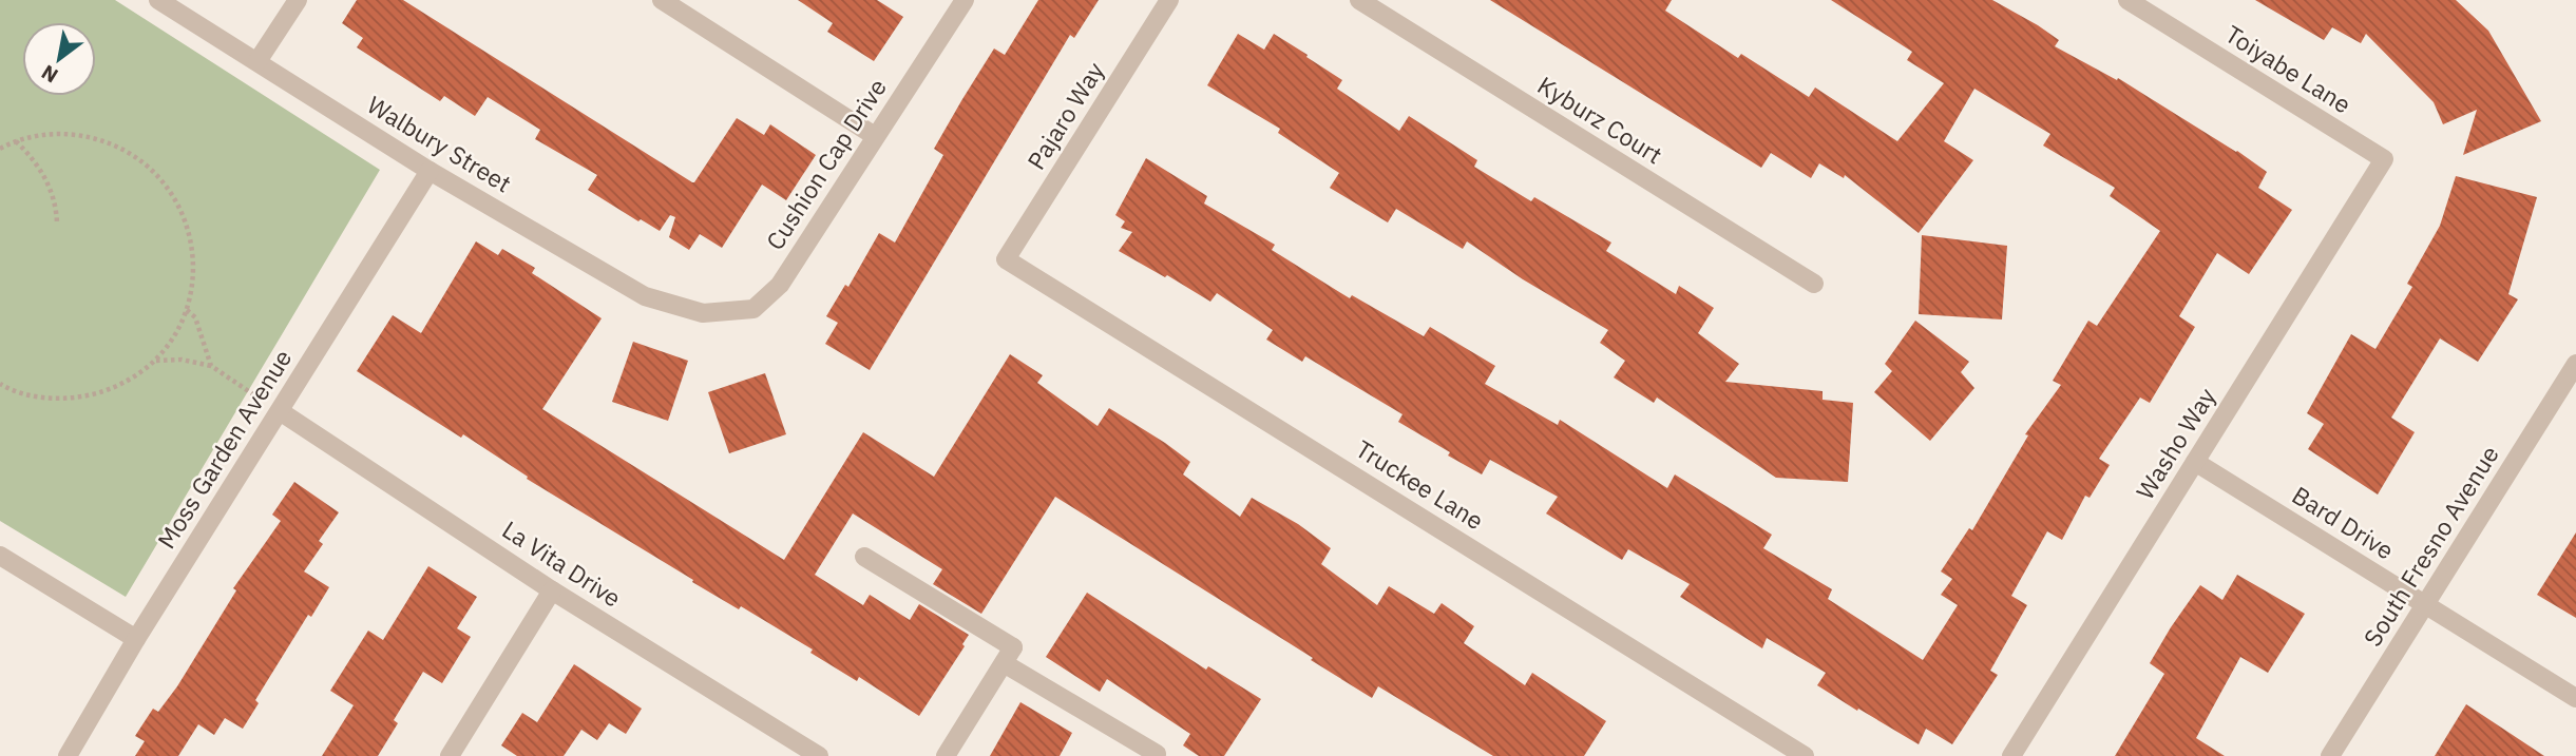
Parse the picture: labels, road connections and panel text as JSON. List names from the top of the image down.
{
  "streets": {
    "street": [
      "Toiyabe Lane",
      "Pajaro Way",
      "Kyburz Court",
      "Walbury Street",
      "Cushion Cap Drive",
      "Washo Way",
      "Moss Garden Avenue",
      "Truckee Lane",
      "Bard Drive",
      "South Fresno Avenue",
      "La Vita Drive"
    ]
  },
  "crossings": [
    ["Toiyabe Lane", "Washo Way"],
    ["Pajaro Way", "Truckee Lane"],
    ["Walbury Street", "Cushion Cap Drive"],
    ["Walbury Street", "Moss Garden Avenue"],
    ["Washo Way", "Bard Drive"],
    ["Moss Garden Avenue", "La Vita Drive"],
    ["Bard Drive", "South Fresno Avenue"]
  ],
  "north": "bottom left"
}
